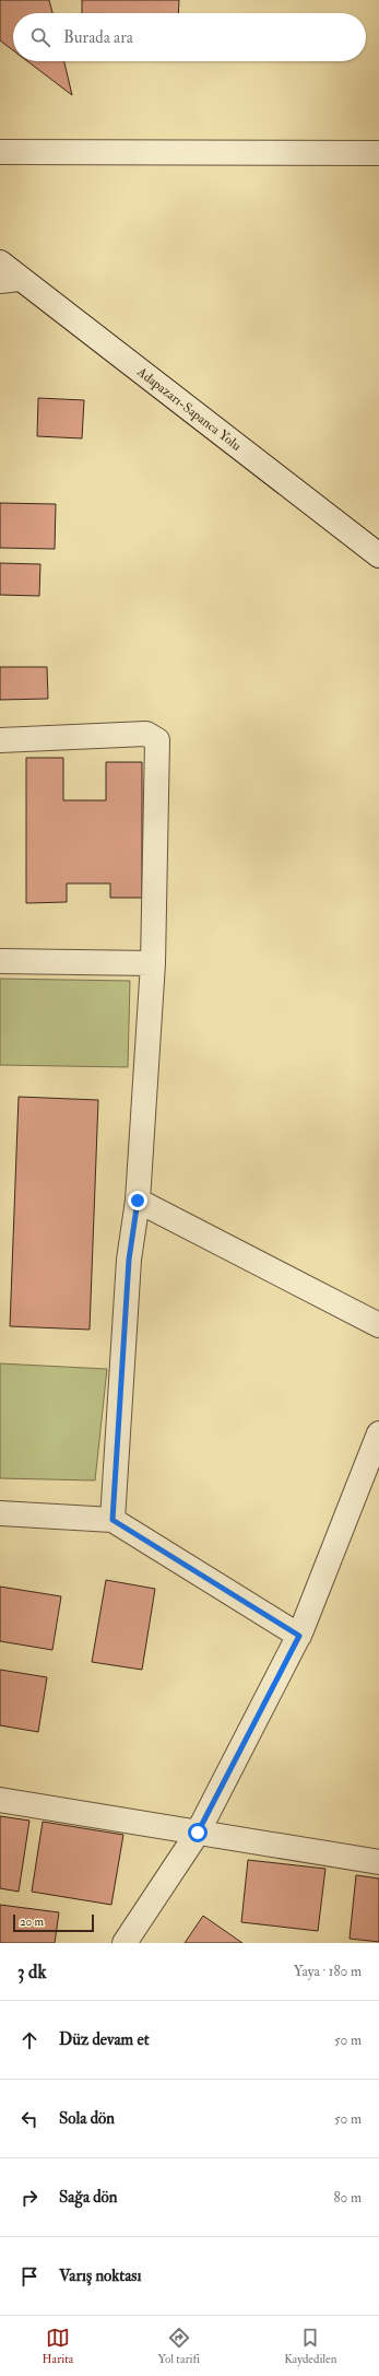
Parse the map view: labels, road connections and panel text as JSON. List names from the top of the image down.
{
  "streets": {
    "street": ["Adapazarı-Sapanca Yolu"]
  },
  "scale_bar": "20 m",
  "page": {
    "search": "Burada ara",
    "scale": "20 m",
    "heading": ["3 dk", "Yaya · 180 m"],
    "list": [
      ["Düz devam et", "50 m"],
      ["Sola dön", "50 m"],
      ["Sağa dön", "80 m"],
      "Varış noktası"
    ],
    "nav": ["Harita", "Yol tarifi", "Kaydedilen"]
  }
}
